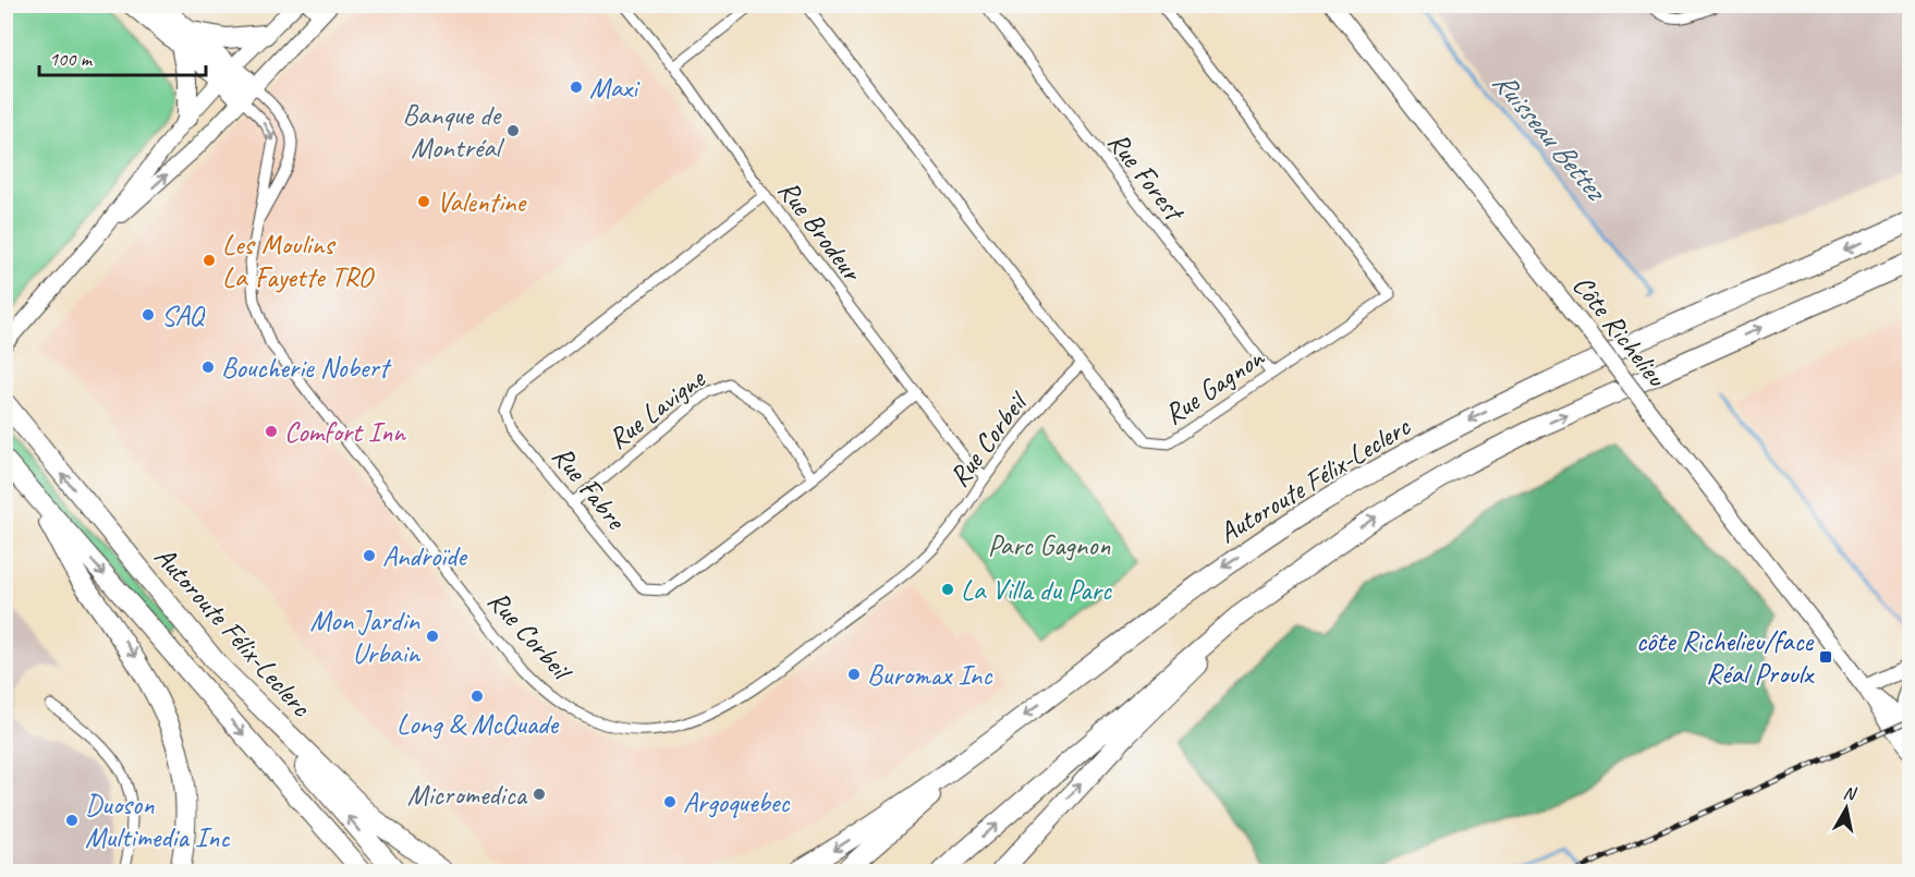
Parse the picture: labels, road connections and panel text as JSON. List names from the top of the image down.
{
  "streets": {
    "highway": ["Autoroute Félix-Leclerc"],
    "street": [
      "Rue Forest",
      "Rue Brodeur",
      "Côte Richelieu",
      "Rue Gagnon",
      "Rue Lavigne",
      "Rue Corbeil",
      "Rue Fabre"
    ]
  },
  "crossings": [
    ["Rue Forest", "Rue Gagnon"],
    ["Rue Brodeur", "Rue Corbeil"],
    ["Rue Brodeur", "Rue Fabre"],
    ["Rue Gagnon", "Rue Corbeil"],
    ["Rue Lavigne", "Rue Fabre"]
  ],
  "water": ["Ruisseau Bettez"],
  "parks": ["Parc Gagnon"],
  "places": {
    "other": [
      "Maxi",
      "Banque de Montréal",
      "Valentine",
      "Les Moulins La Fayette TRO",
      "SAQ",
      "Boucherie Nobert",
      "Comfort Inn",
      "Androïde",
      "La Villa du Parc",
      "Mon Jardin Urbain",
      "Buromax Inc",
      "Long & McQuade",
      "Micromedica",
      "Argoquebec",
      "Duoson Multimedia Inc"
    ],
    "transit": ["côte Richelieu/face Réal Proulx"]
  },
  "scale_bar": "100 m",
  "north": "top"
}
